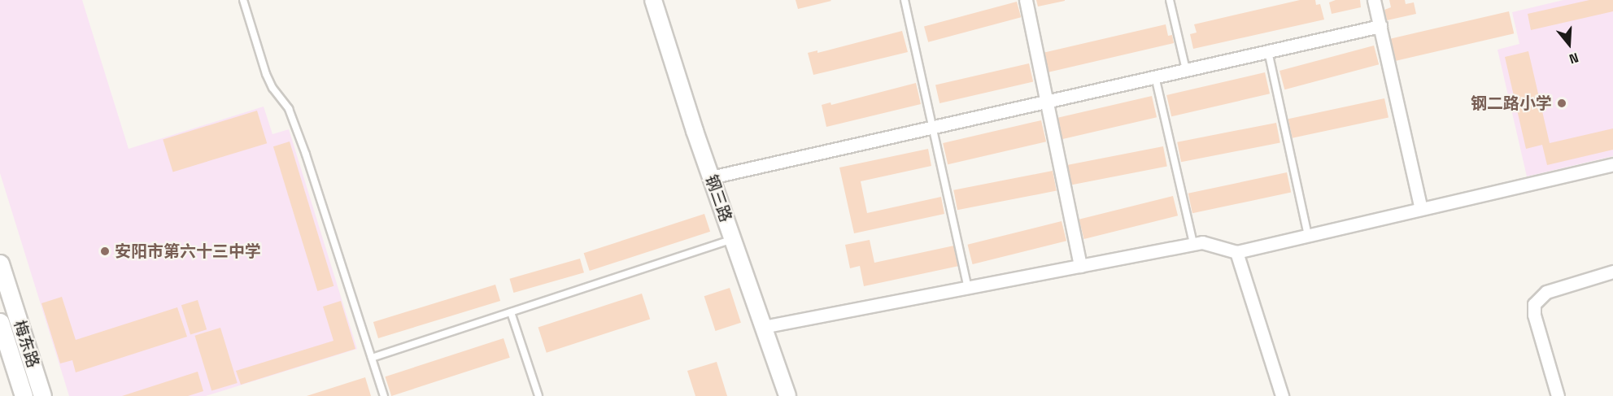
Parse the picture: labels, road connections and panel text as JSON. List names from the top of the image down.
{
  "streets": {
    "main road": ["梅东路"],
    "street": ["钢三路"]
  },
  "places": ["钢二路小学", "安阳市第六十三中学"],
  "north": "bottom"
}
